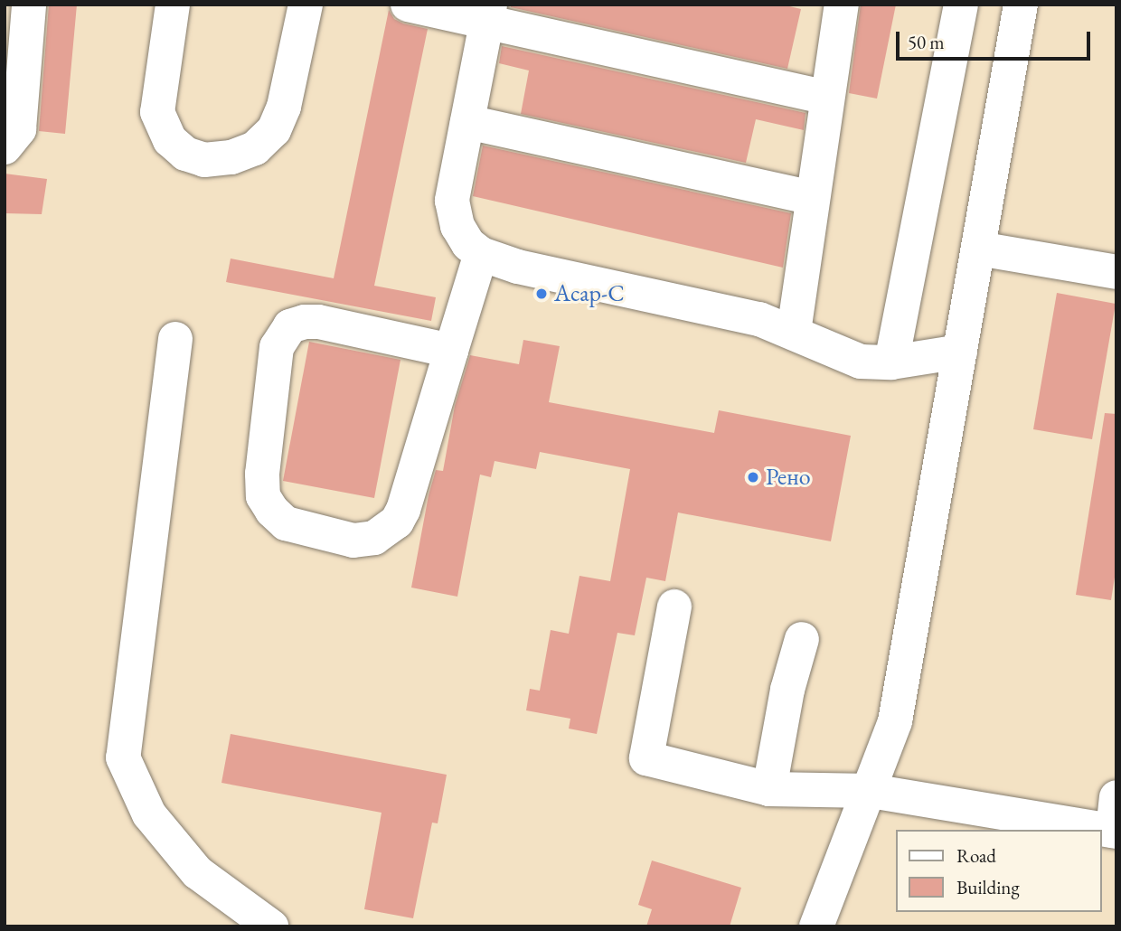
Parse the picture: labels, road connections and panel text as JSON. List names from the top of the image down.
{
  "places": ["Асар-С", "Рено"],
  "legend": ["Road", "Building"],
  "scale_bar": "50 m"
}
